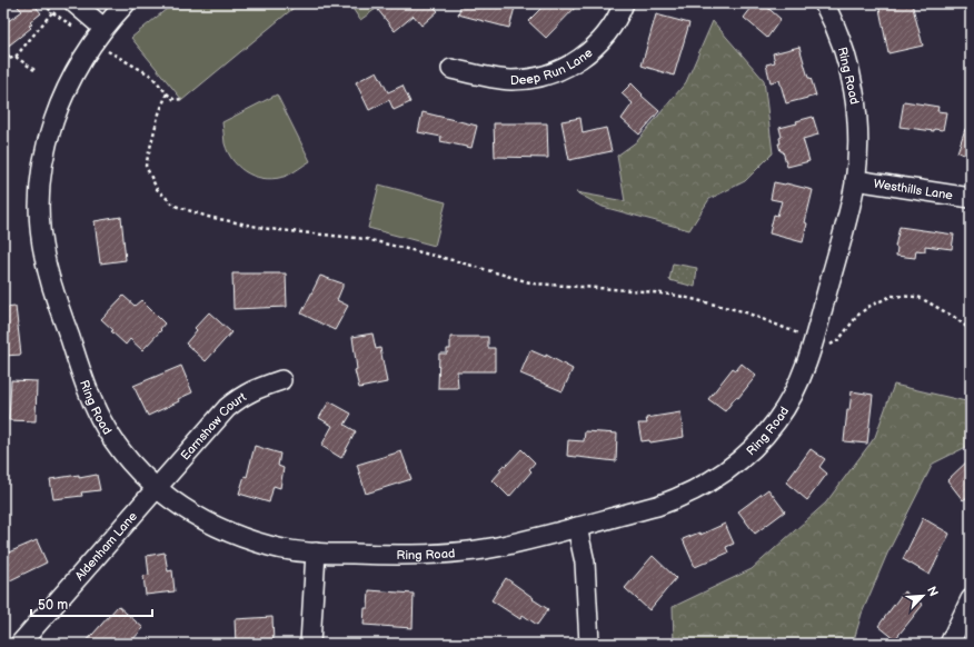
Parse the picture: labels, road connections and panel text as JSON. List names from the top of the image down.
{
  "streets": {
    "street": [
      "Deep Run Lane",
      "Ring Road",
      "Westhills Lane",
      "Earnshaw Court",
      "Aldenham Lane"
    ]
  },
  "crossings": [
    ["Ring Road", "Westhills Lane"],
    ["Ring Road", "Earnshaw Court"],
    ["Ring Road", "Aldenham Lane"],
    ["Earnshaw Court", "Aldenham Lane"]
  ],
  "scale_bar": "50 m",
  "north": "top right"
}
